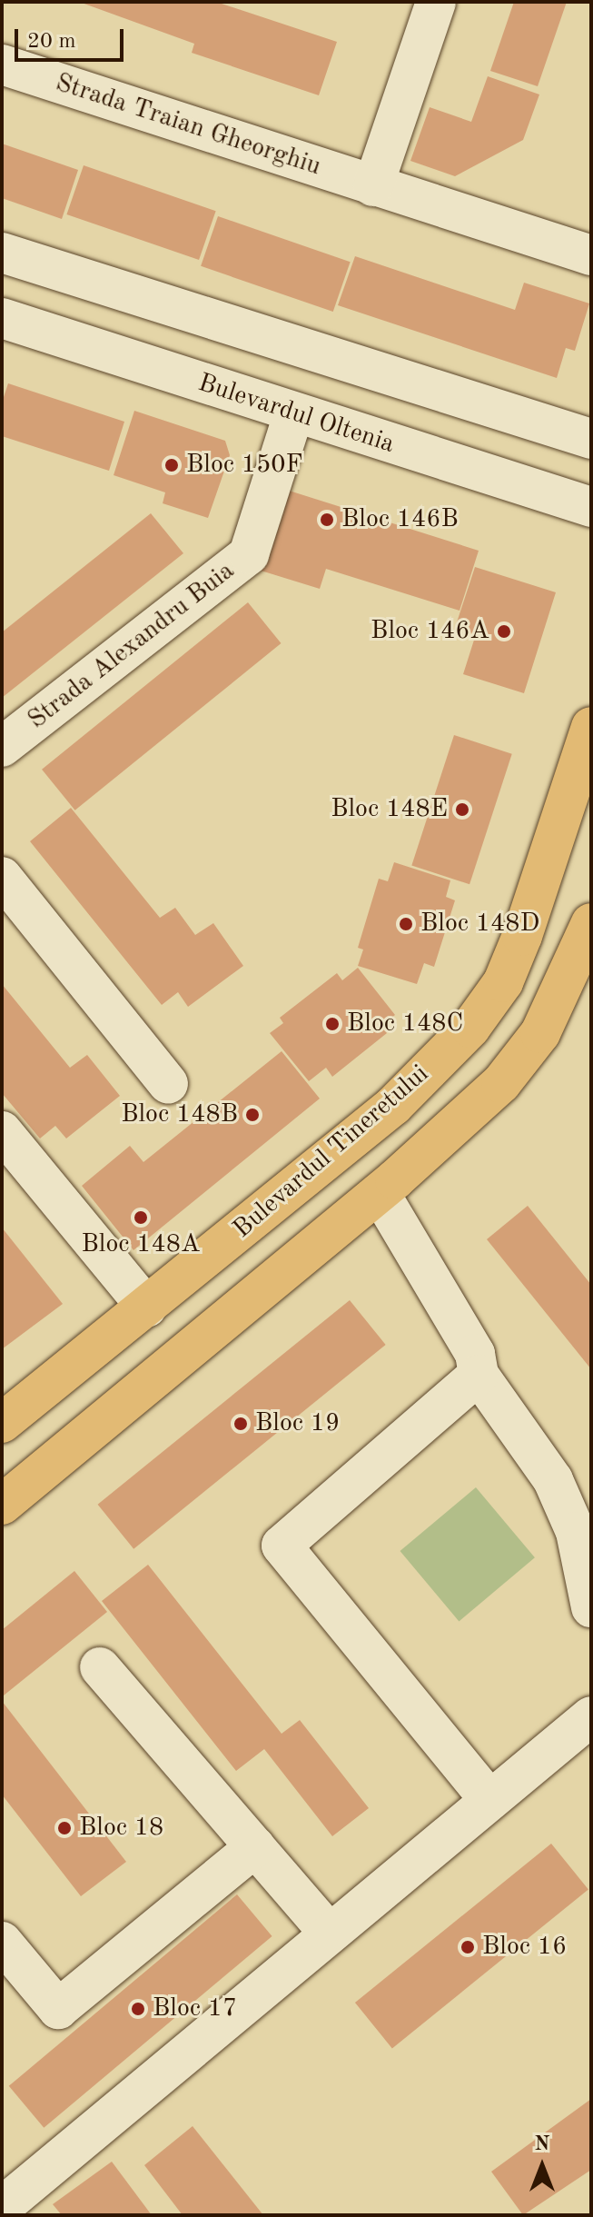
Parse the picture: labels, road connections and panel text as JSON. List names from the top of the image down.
{
  "streets": {
    "main road": ["Bulevardul Tineretului"],
    "street": ["Strada Traian Gheorghiu", "Bulevardul Oltenia", "Strada Alexandru Buia"]
  },
  "crossings": [
    ["Bulevardul Oltenia", "Strada Alexandru Buia"]
  ],
  "places": [
    "Bloc 150F",
    "Bloc 146B",
    "Bloc 146A",
    "Bloc 148E",
    "Bloc 148D",
    "Bloc 148C",
    "Bloc 148B",
    "Bloc 148A",
    "Bloc 19",
    "Bloc 18",
    "Bloc 16",
    "Bloc 17"
  ],
  "scale_bar": "20 m",
  "north": "top"
}
